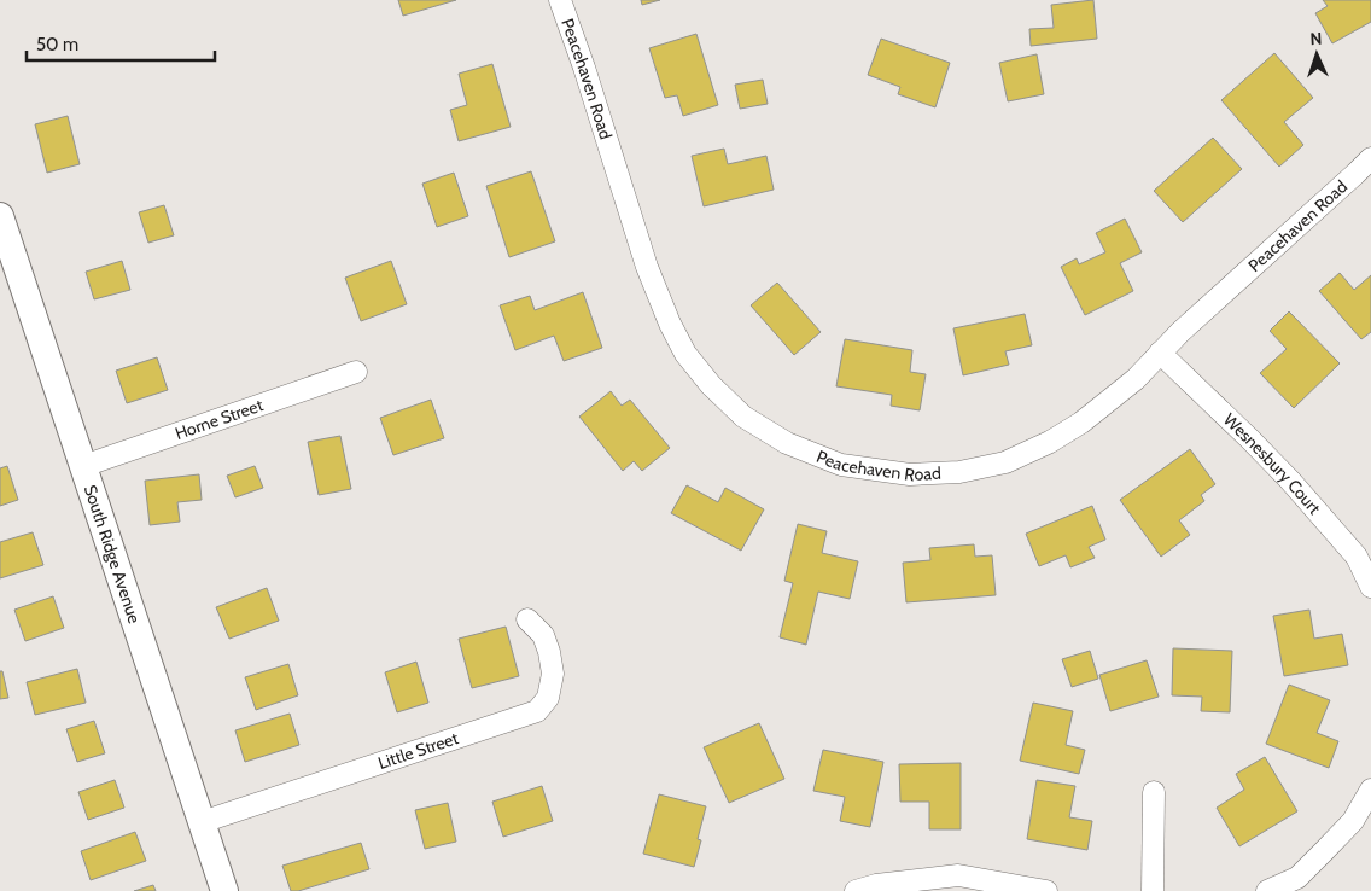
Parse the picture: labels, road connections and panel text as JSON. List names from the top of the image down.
{
  "streets": {
    "street": [
      "Peacehaven Road",
      "Horne Street",
      "Wesnesbury Court",
      "South Ridge Avenue",
      "Little Street"
    ]
  },
  "crossings": [
    ["Peacehaven Road", "Wesnesbury Court"],
    ["Horne Street", "South Ridge Avenue"],
    ["South Ridge Avenue", "Little Street"]
  ],
  "scale_bar": "50 m",
  "north": "top"
}
